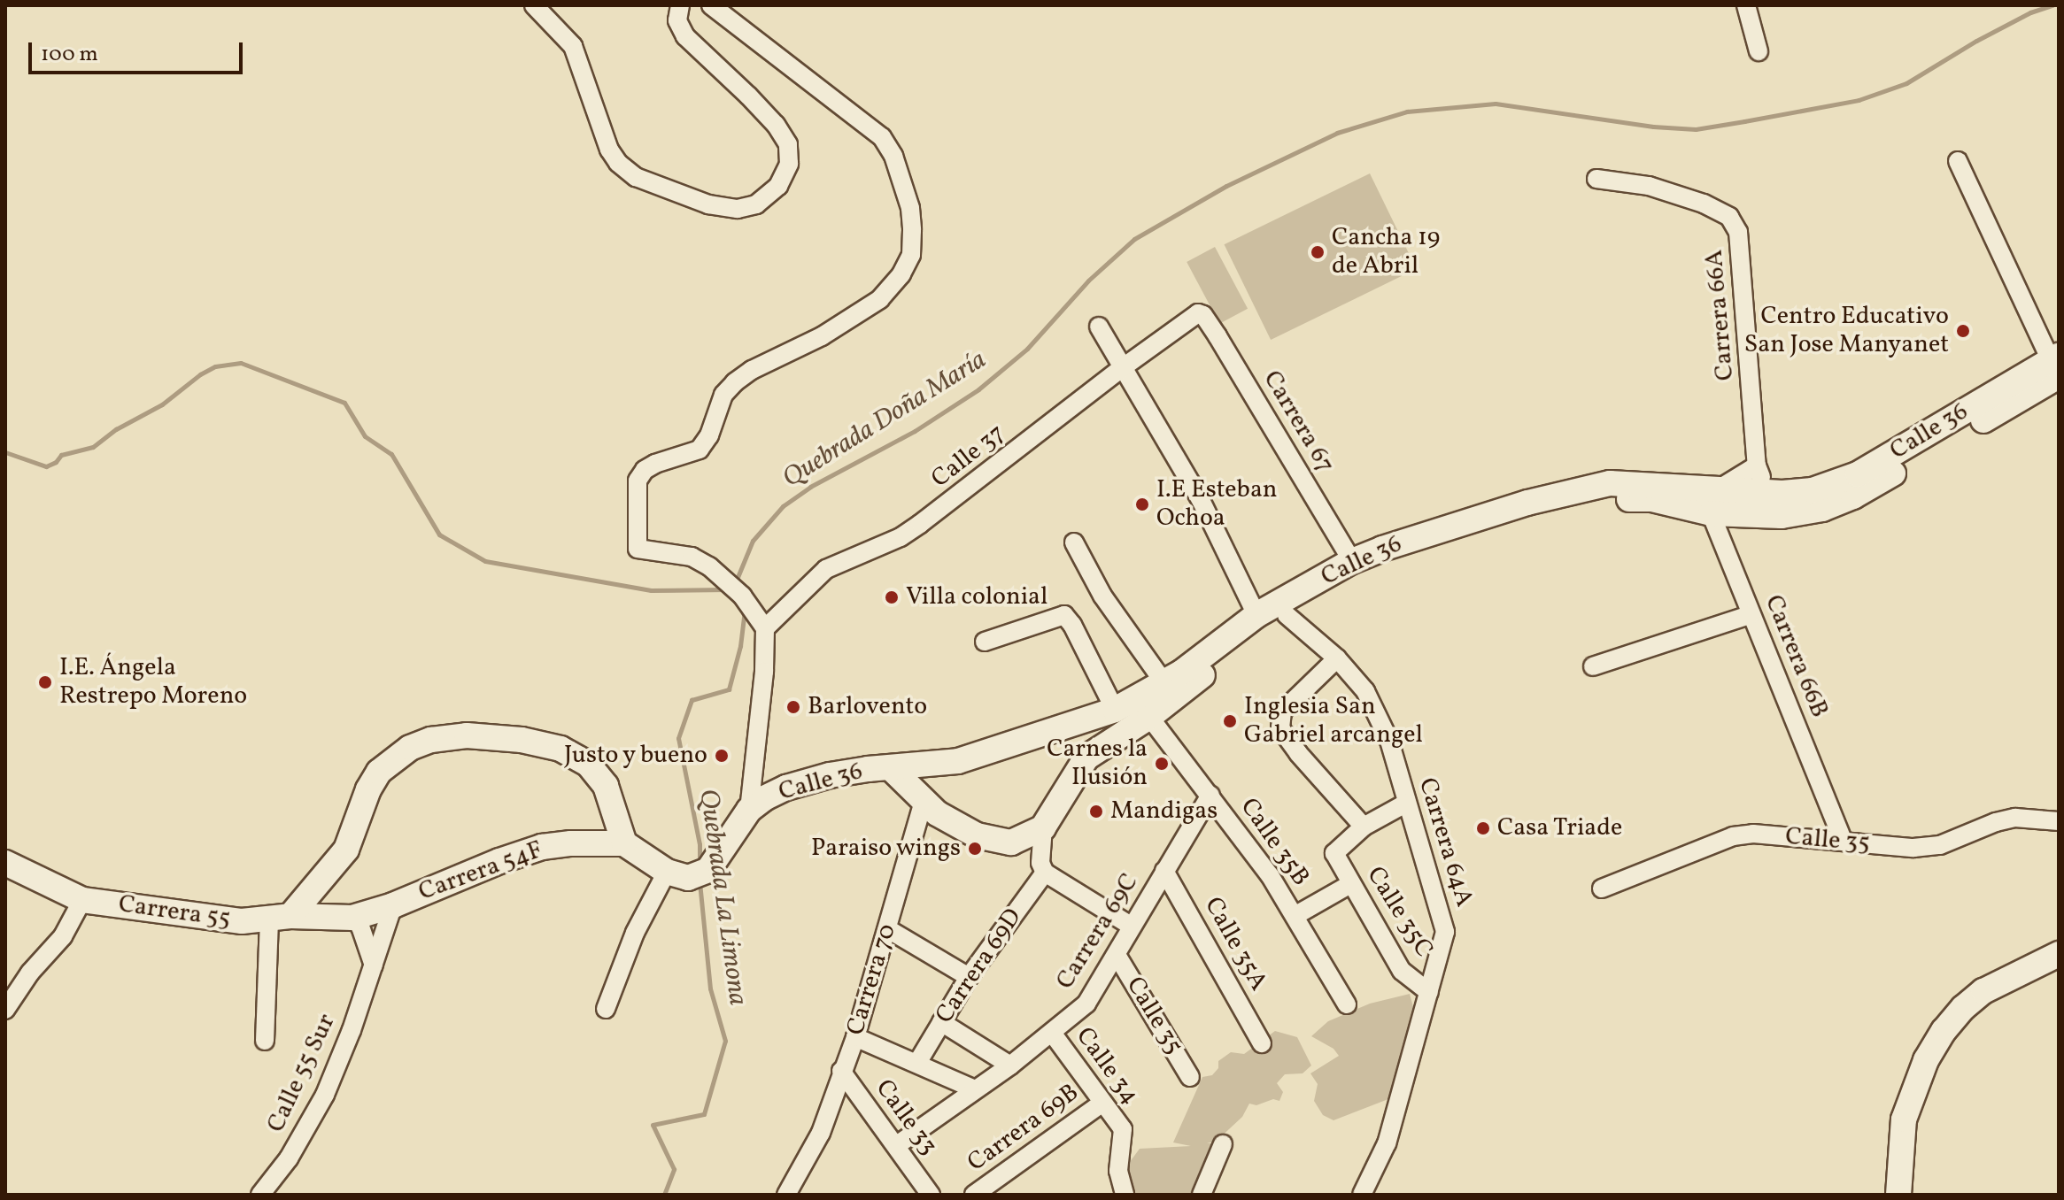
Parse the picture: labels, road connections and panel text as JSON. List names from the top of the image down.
{
  "streets": {
    "main road": ["Calle 36", "Carrera 54F", "Carrera 55"],
    "street": [
      "Carrera 66A",
      "Carrera 67",
      "Calle 37",
      "Carrera 66B",
      "Calle 35",
      "Calle 35B",
      "Carrera 64A",
      "Calle 35C",
      "Carrera 69C",
      "Calle 35A",
      "Carrera 69D",
      "Carrera 70",
      "Calle 34",
      "Calle 55 Sur",
      "Calle 33",
      "Carrera 69B"
    ]
  },
  "crossings": [
    ["Carrera 66A", "Calle 36"],
    ["Carrera 67", "Calle 36"],
    ["Carrera 67", "Calle 37"],
    ["Calle 36", "Carrera 66B"],
    ["Calle 36", "Calle 35B"],
    ["Calle 36", "Carrera 64A"],
    ["Carrera 66B", "Calle 35"],
    ["Calle 35", "Carrera 69C"],
    ["Calle 35B", "Carrera 69C"],
    ["Carrera 64A", "Calle 35C"],
    ["Carrera 54F", "Carrera 55"],
    ["Carrera 54F", "Calle 55 Sur"],
    ["Carrera 69C", "Calle 35A"],
    ["Carrera 69C", "Calle 34"],
    ["Carrera 69C", "Calle 33"],
    ["Carrera 70", "Calle 33"],
    ["Calle 34", "Carrera 69B"]
  ],
  "water": ["Quebrada Doña María", "Quebrada La Limona"],
  "places": [
    "Cancha 19 de Abril",
    "Centro Educativo San Jose Manyanet",
    "I.E Esteban Ochoa",
    "Villa colonial",
    "I.E. Ángela Restrepo Moreno",
    "Barlovento",
    "Inglesia San Gabriel arcangel",
    "Justo y bueno",
    "Carnes la Ilusión",
    "Mandigas",
    "Casa Triade",
    "Paraiso wings"
  ],
  "scale_bar": "100 m"
}
